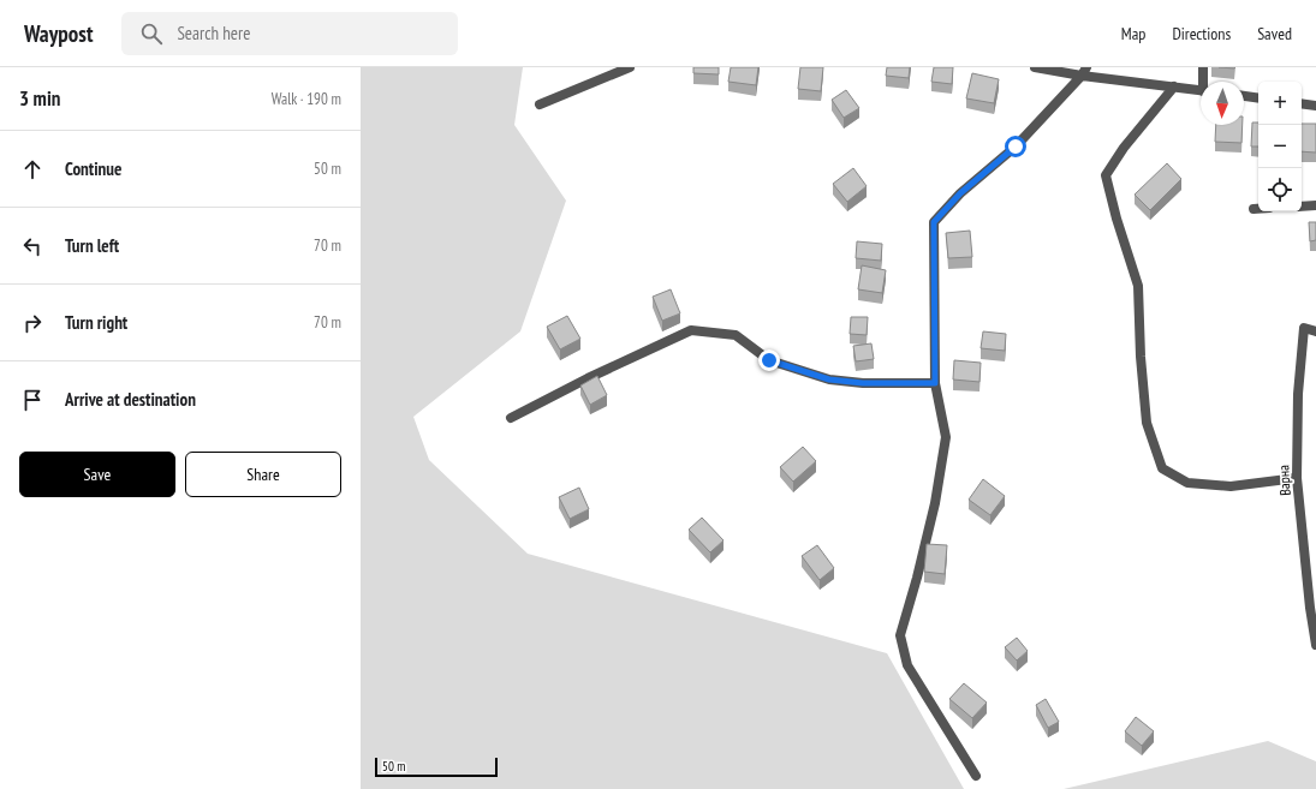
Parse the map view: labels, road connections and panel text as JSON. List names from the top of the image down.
{
  "streets": {
    "street": ["Варна"]
  },
  "scale_bar": "50 m",
  "north": "bottom",
  "page": {
    "header": "Waypost",
    "search": "Search here",
    "nav": ["Map", "Directions", "Saved"],
    "heading": ["3 min", "Walk · 190 m"],
    "map_buttons": ["+", "−"],
    "list": [
      ["Continue", "50 m"],
      ["Turn left", "70 m"],
      ["Turn right", "70 m"],
      "Arrive at destination"
    ],
    "buttons": ["Save", "Share"],
    "scale": "50 m"
  }
}
